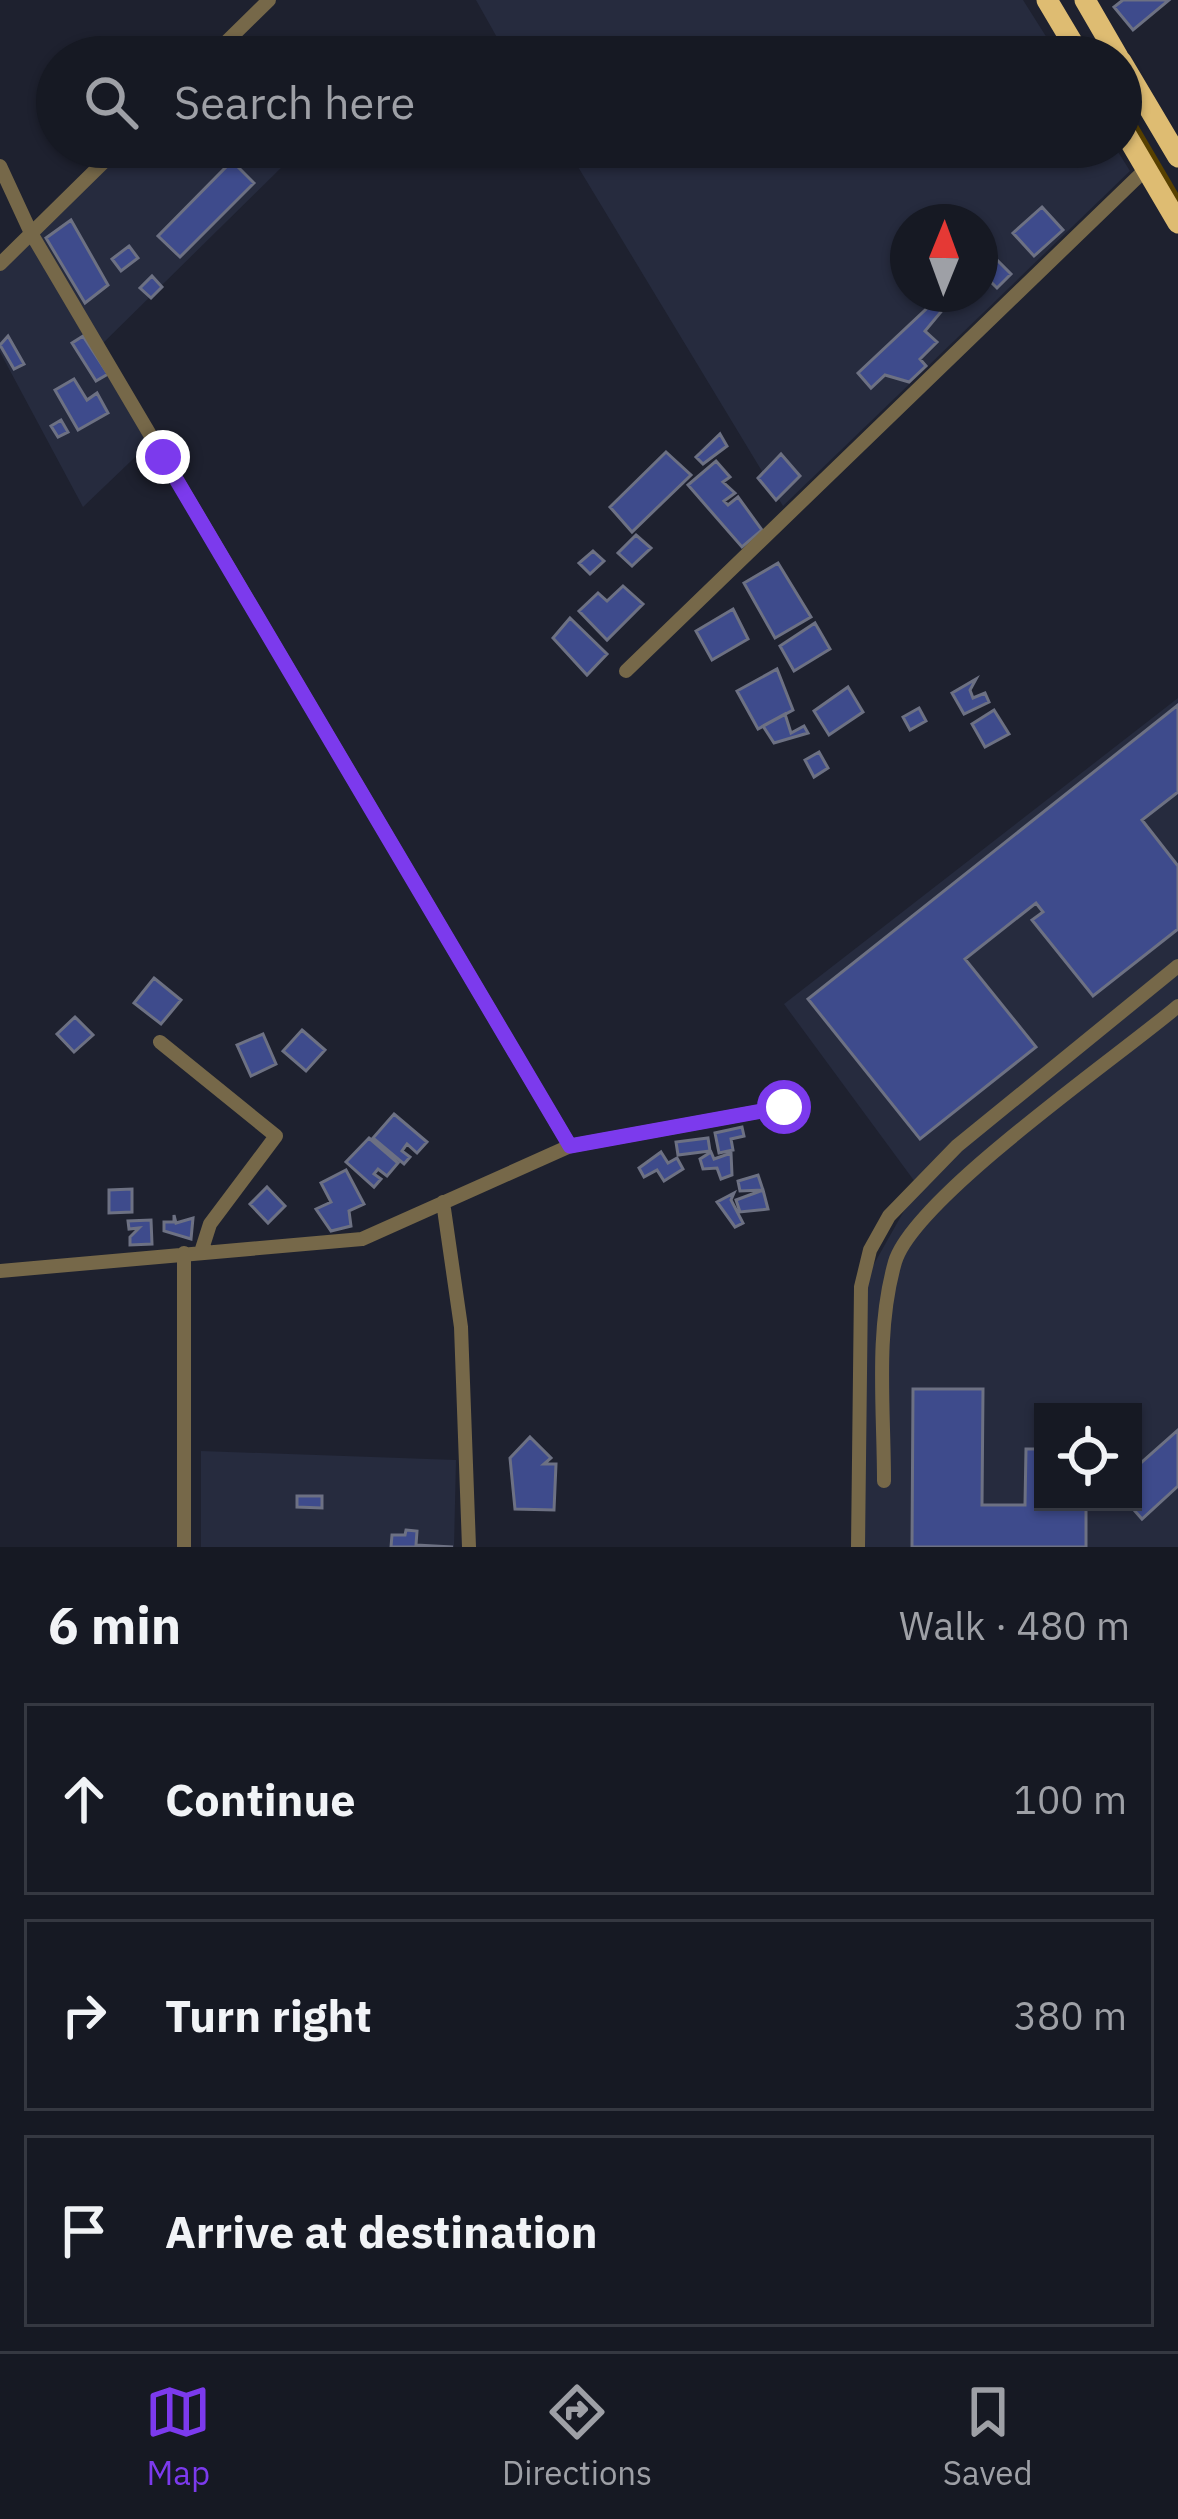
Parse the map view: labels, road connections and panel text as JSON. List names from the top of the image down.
{
  "north": "top",
  "page": {
    "search": "Search here",
    "heading": ["6 min", "Walk · 480 m"],
    "list": [
      ["Continue", "100 m"],
      ["Turn right", "380 m"],
      "Arrive at destination"
    ],
    "nav": ["Map", "Directions", "Saved"]
  }
}
